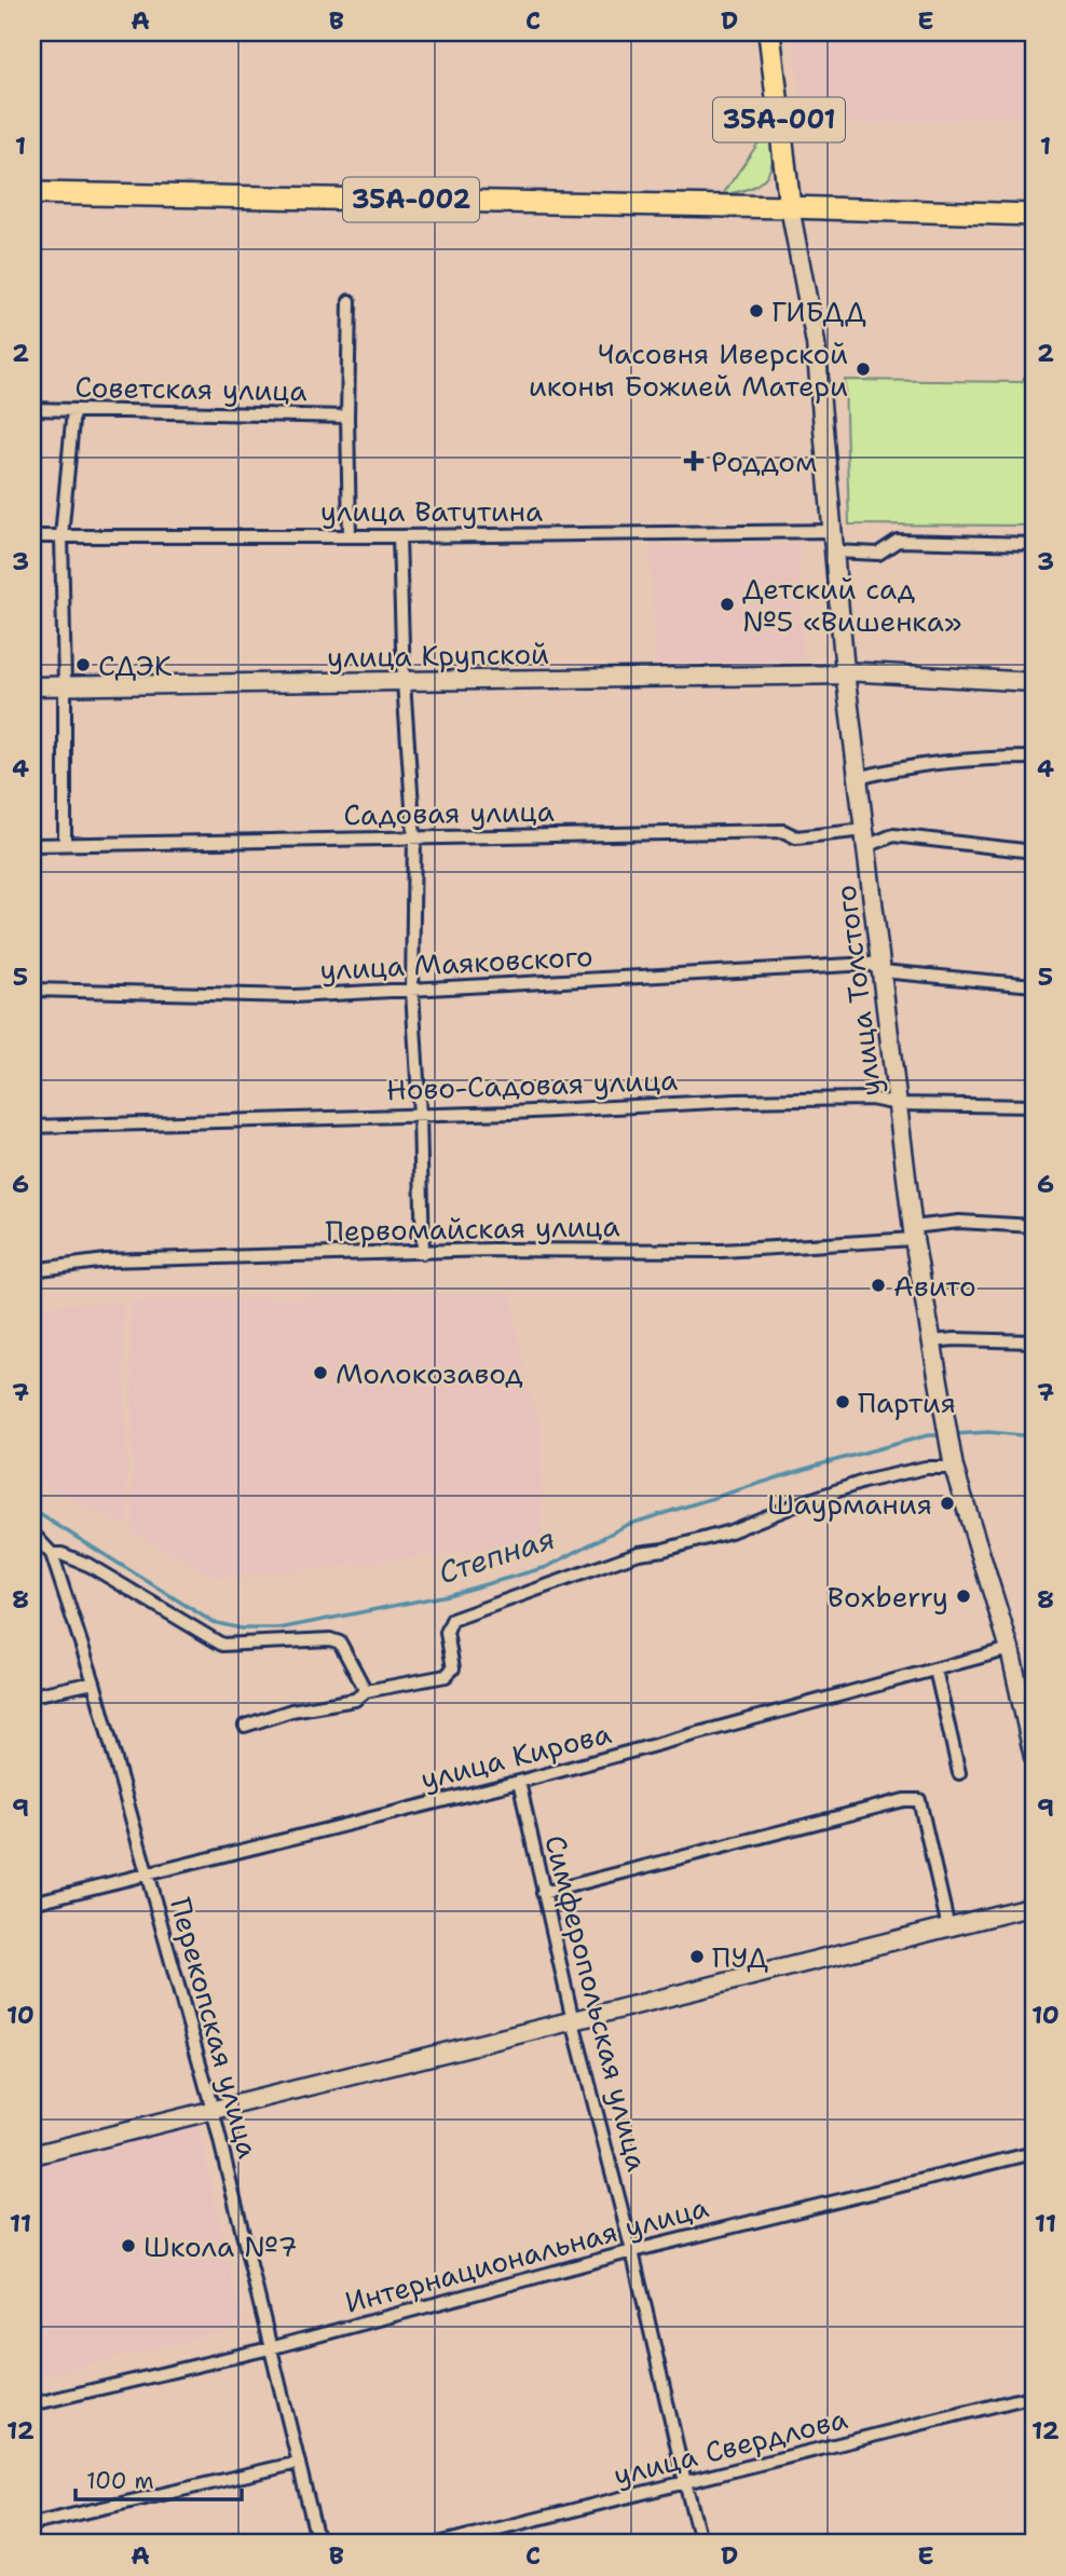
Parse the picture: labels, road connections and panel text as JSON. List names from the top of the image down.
{
  "streets": {
    "highway": ["35А-001", "35А-002"],
    "main road": ["улица Крупской", "улица Толстого"],
    "street": [
      "Советская улица",
      "улица Ватутина",
      "Садовая улица",
      "улица Маяковского",
      "Ново-Садовая улица",
      "Первомайская улица",
      "улица Кирова",
      "Симферопольская улица",
      "Перекопская улица",
      "Интернациональная улица",
      "улица Свердлова"
    ]
  },
  "crossings": [
    ["35А-001", "35А-002"],
    ["35А-001", "улица Толстого"],
    ["35А-002", "улица Толстого"],
    ["улица Ватутина", "улица Толстого"],
    ["улица Крупской", "улица Толстого"],
    ["Садовая улица", "улица Толстого"],
    ["улица Маяковского", "улица Толстого"],
    ["улица Толстого", "Ново-Садовая улица"],
    ["улица Толстого", "Первомайская улица"],
    ["улица Толстого", "улица Кирова"],
    ["улица Кирова", "Симферопольская улица"],
    ["улица Кирова", "Перекопская улица"],
    ["Симферопольская улица", "Интернациональная улица"],
    ["Симферопольская улица", "улица Свердлова"],
    ["Перекопская улица", "Интернациональная улица"]
  ],
  "water": ["Степная"],
  "places": {
    "other": [
      "ГИБДД",
      "Часовня Иверской иконы Божией Матери",
      "Детский сад №5 «Вишенка»",
      "СДЭК",
      "Авито",
      "Молокозавод",
      "Партия",
      "Шаурмания",
      "Boxberry",
      "ПУД",
      "Школа №7"
    ],
    "health": ["Роддом"]
  },
  "scale_bar": "100 m",
  "grid": {
    "columns": [
      "A",
      "B",
      "C",
      "D",
      "E"
    ],
    "rows": [
      "1",
      "2",
      "3",
      "4",
      "5",
      "6",
      "7",
      "8",
      "9",
      "10",
      "11",
      "12"
    ]
  }
}
